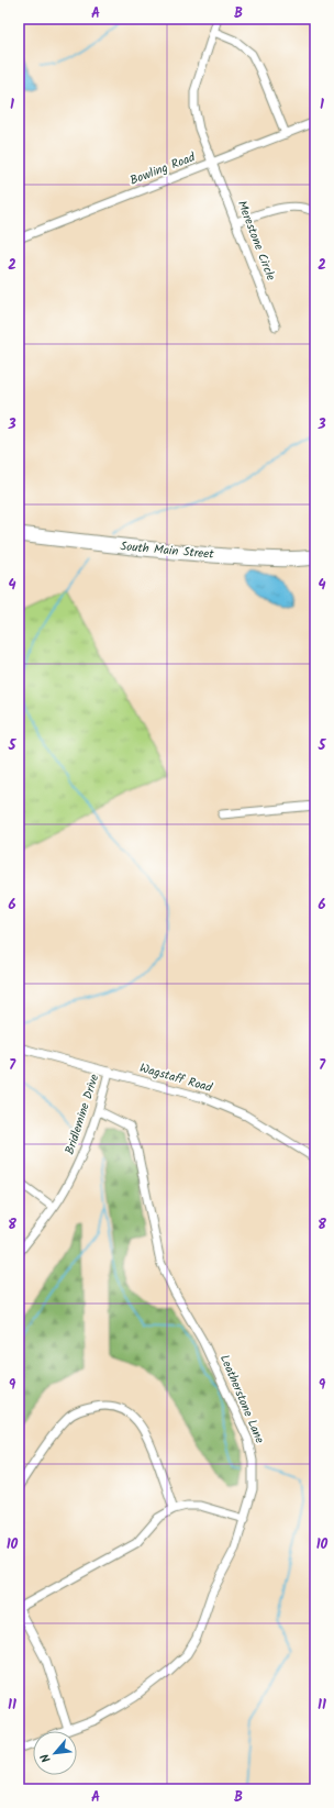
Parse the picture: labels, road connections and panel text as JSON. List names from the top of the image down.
{
  "streets": {
    "highway": ["South Main Street"],
    "street": [
      "Bowling Road",
      "Merestone Circle",
      "Wagstaff Road",
      "Bridlemine Drive",
      "Leatherstone Lane"
    ]
  },
  "crossings": [
    ["Bowling Road", "Merestone Circle"],
    ["Wagstaff Road", "Bridlemine Drive"],
    ["Bridlemine Drive", "Leatherstone Lane"]
  ],
  "north": "bottom left",
  "grid": {
    "columns": ["A", "B"],
    "rows": [
      "1",
      "2",
      "3",
      "4",
      "5",
      "6",
      "7",
      "8",
      "9",
      "10",
      "11"
    ]
  }
}
